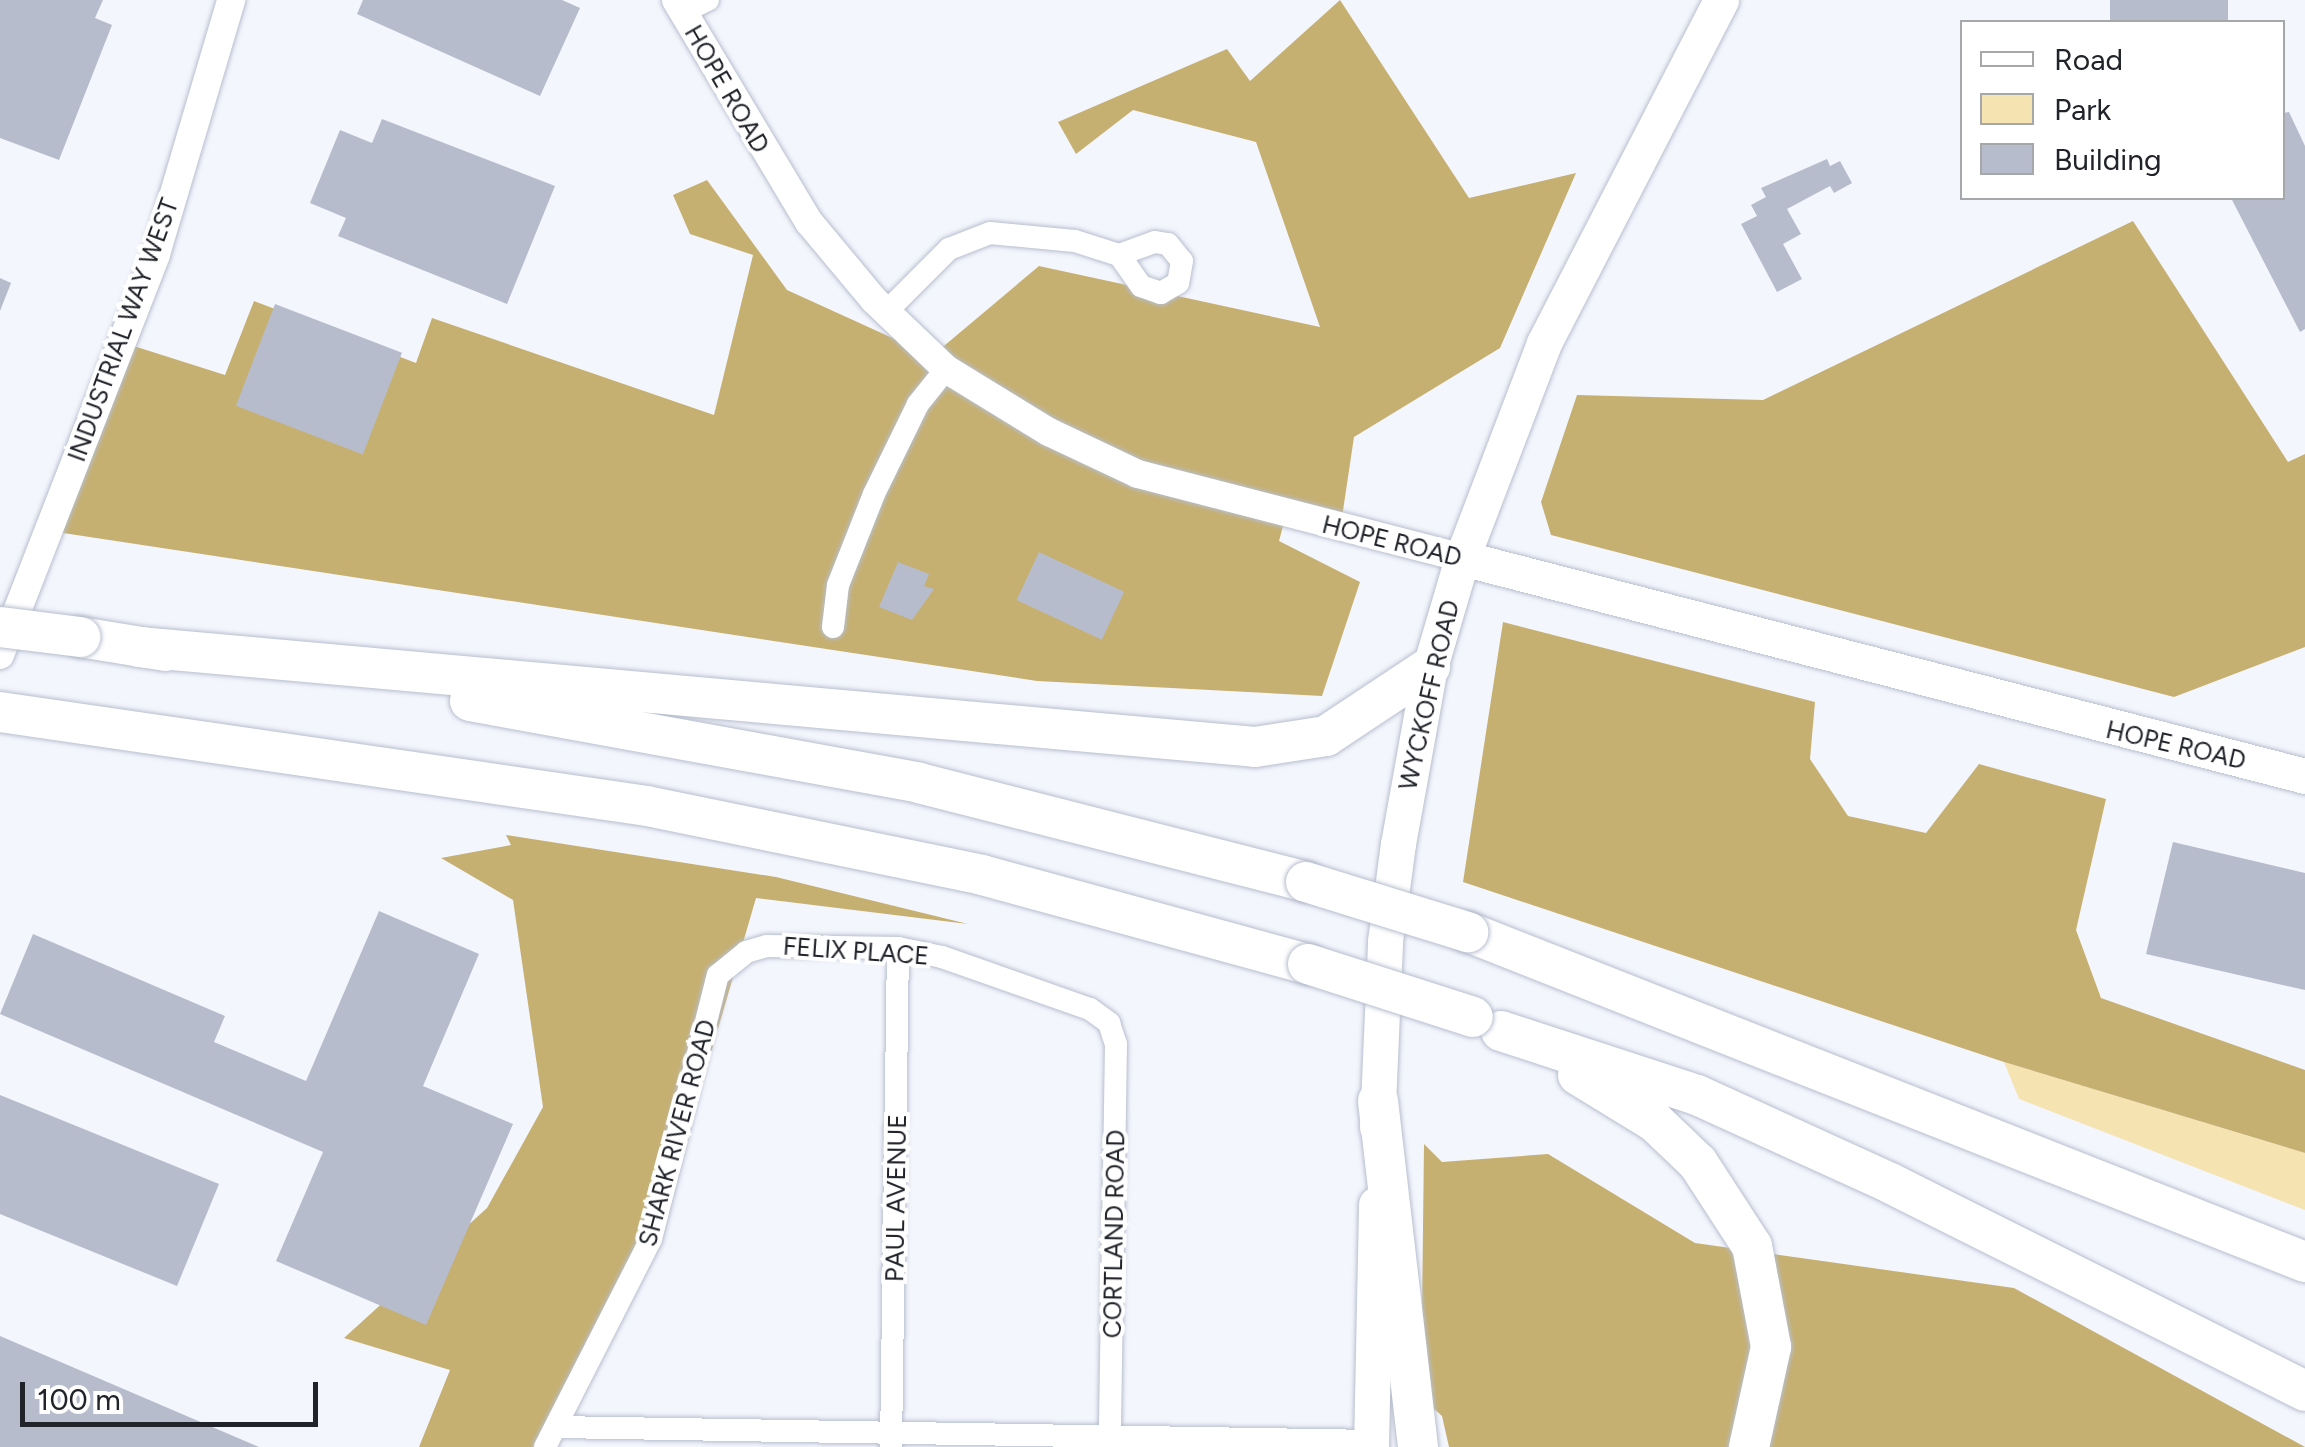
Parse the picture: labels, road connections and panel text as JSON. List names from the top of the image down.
{
  "streets": {
    "main road": ["HOPE ROAD", "WYCKOFF ROAD"],
    "street": [
      "INDUSTRIAL WAY WEST",
      "FELIX PLACE",
      "SHARK RIVER ROAD",
      "PAUL AVENUE",
      "CORTLAND ROAD"
    ]
  },
  "crossings": [
    ["HOPE ROAD", "WYCKOFF ROAD"],
    ["FELIX PLACE", "SHARK RIVER ROAD"],
    ["FELIX PLACE", "PAUL AVENUE"],
    ["FELIX PLACE", "CORTLAND ROAD"]
  ],
  "legend": ["Road", "Park", "Building"],
  "scale_bar": "100 m"
}
